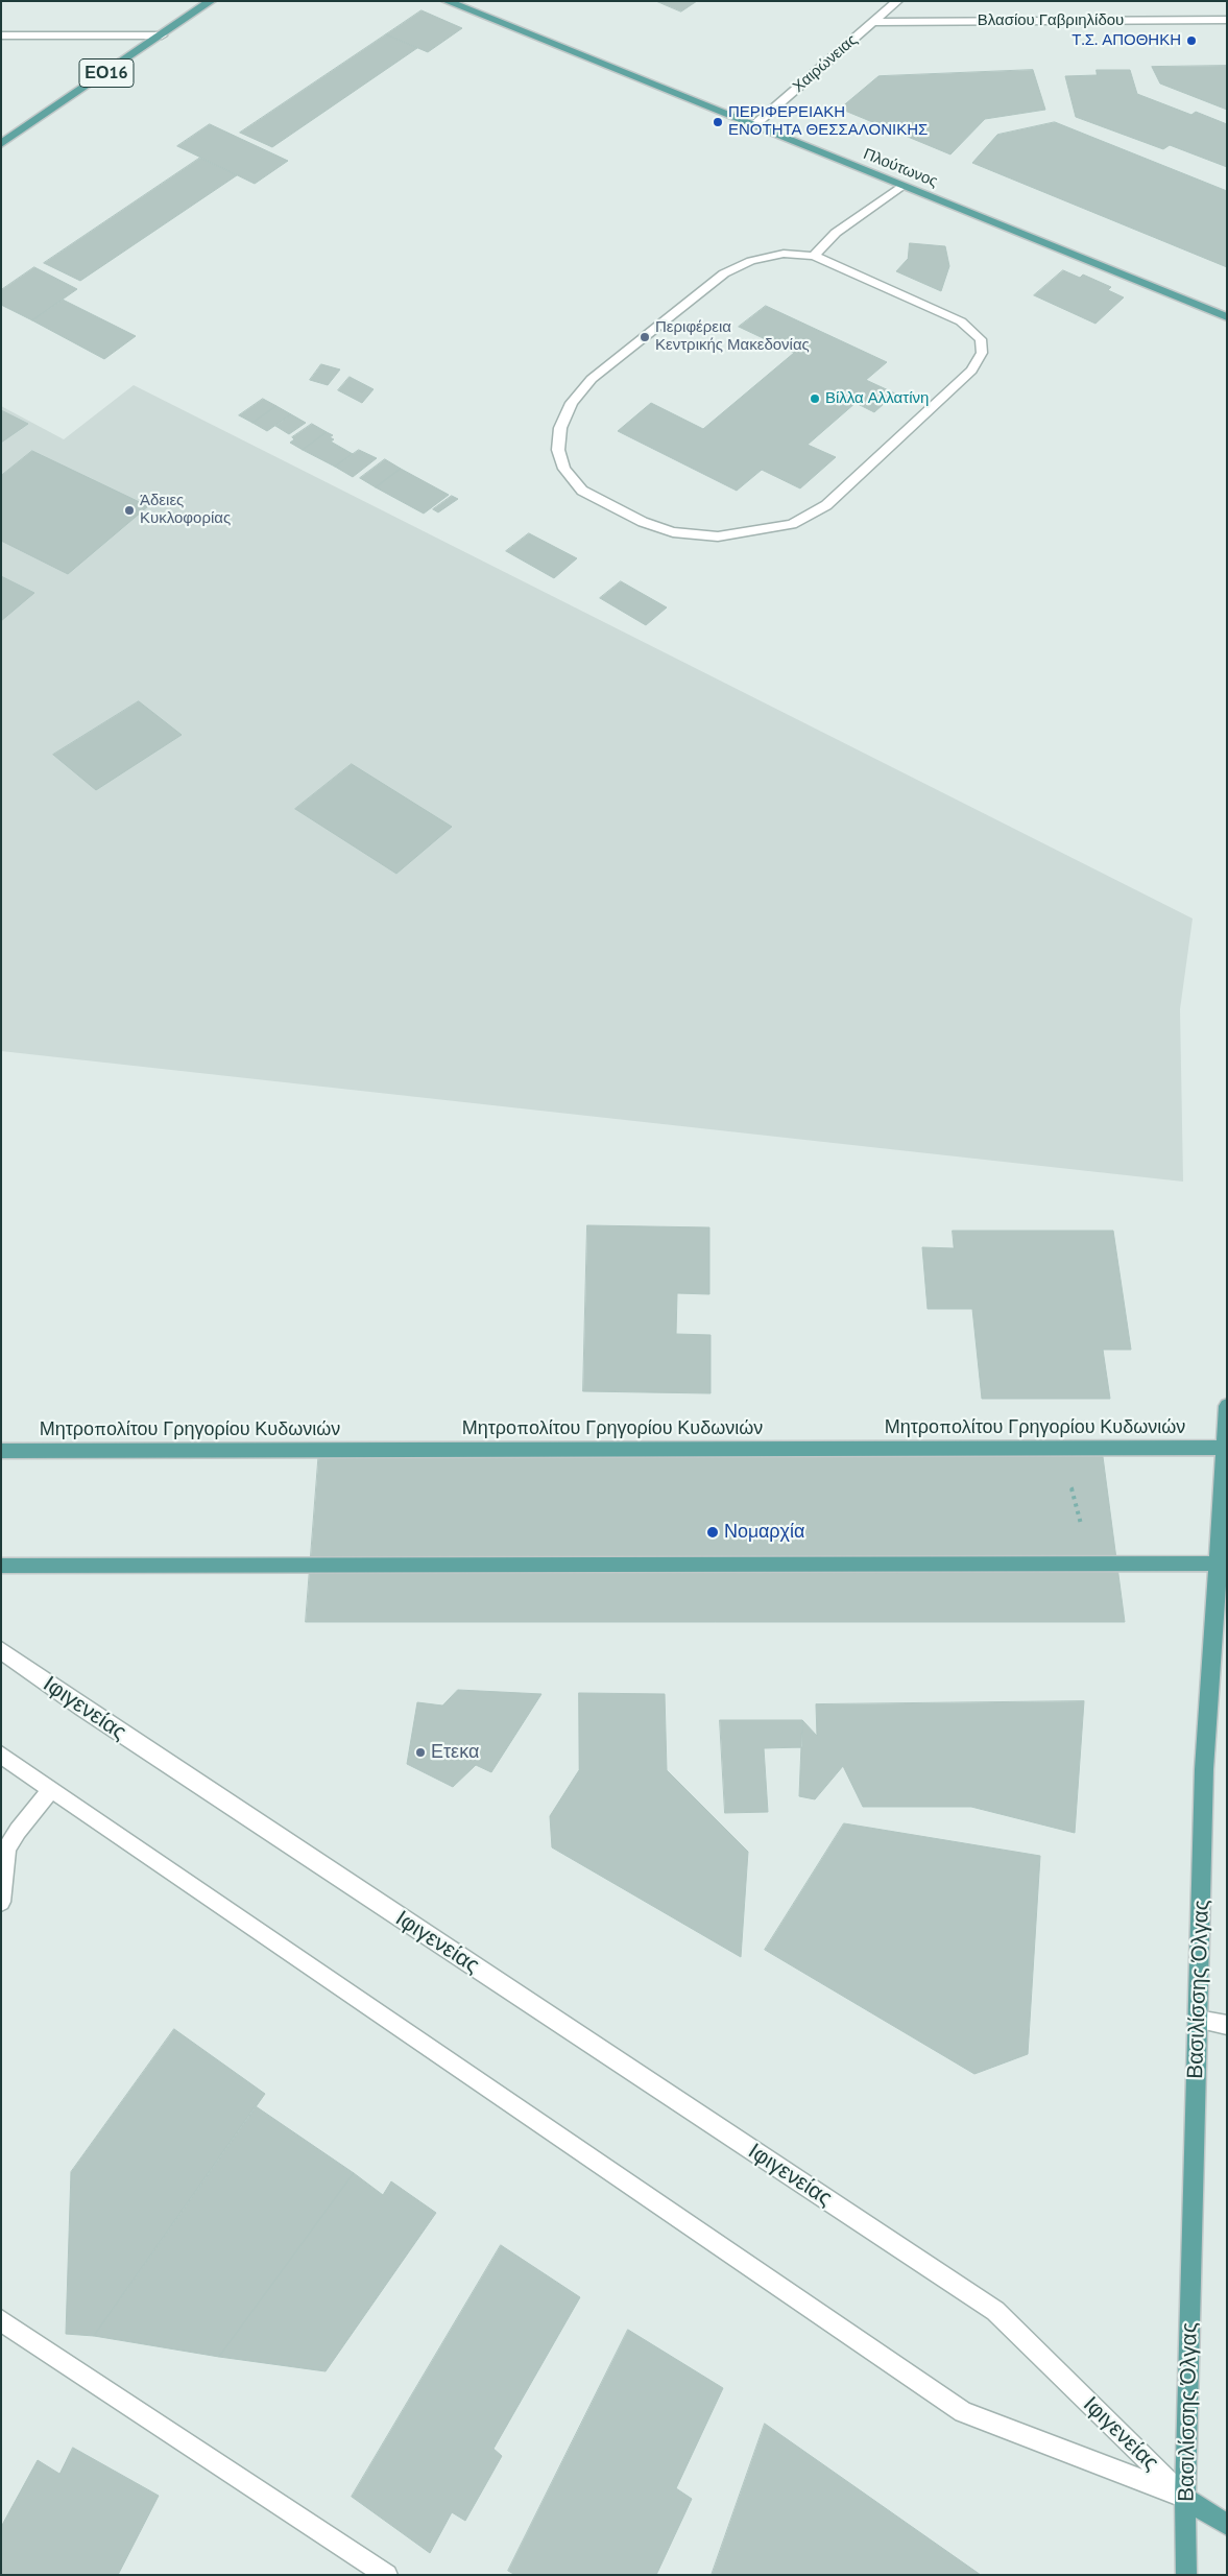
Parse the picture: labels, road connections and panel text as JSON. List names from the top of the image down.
{
  "streets": {
    "main road": [
      "ΕΟ16",
      "Πλούτωνος",
      "Μητροπολίτου Γρηγορίου Κυδωνιών",
      "Βασιλίσσης Όλγας"
    ],
    "street": ["Βλασίου Γαβριηλίδου", "Χαιρώνειας", "Ιφιγενείας"]
  },
  "crossings": [
    ["Βλασίου Γαβριηλίδου", "Χαιρώνειας"],
    ["Χαιρώνειας", "Πλούτωνος"],
    ["Μητροπολίτου Γρηγορίου Κυδωνιών", "Βασιλίσσης Όλγας"],
    ["Ιφιγενείας", "Βασιλίσσης Όλγας"]
  ],
  "places": [
    "Τ.Σ. ΑΠΟΘΗΚΗ",
    "ΠΕΡΙΦΕΡΕΙΑΚΗ ΕΝΟΤΗΤΑ ΘΕΣΣΑΛΟΝΙΚΗΣ",
    "Περιφέρεια Κεντρικής Μακεδονίας",
    "Βίλλα Αλλατίνη",
    "Άδειες Κυκλοφορίας",
    "Νομαρχία",
    "Ετεκα"
  ]
}
